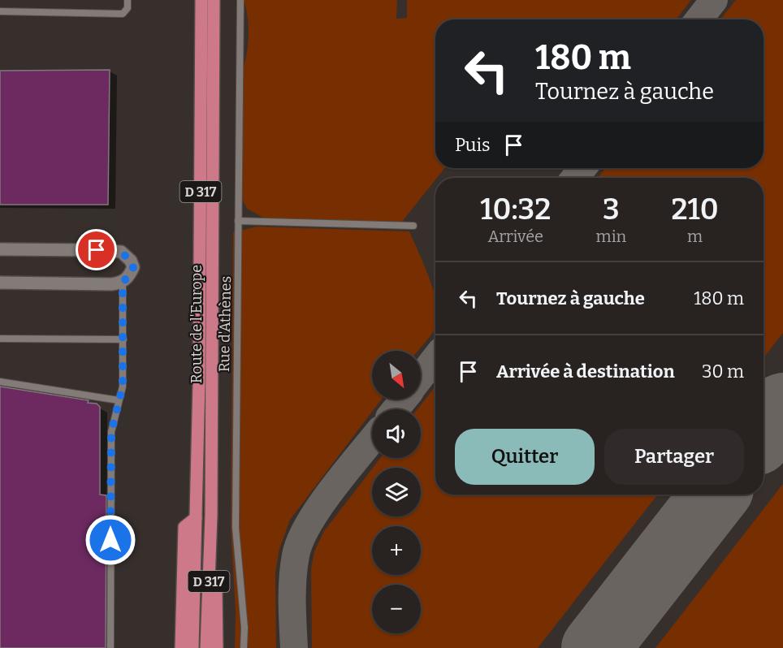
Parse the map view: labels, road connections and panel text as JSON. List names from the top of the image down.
{
  "streets": {
    "main road": ["D 317", "Route de l'Europe"],
    "lane": ["Rue d'Athènes"]
  },
  "north": "bottom right",
  "page": {
    "turn": ["180 m", "Tournez à gauche"],
    "then": "Puis",
    "eta": [
      "10:32",
      "Arrivée",
      "3",
      "min",
      "210",
      "m"
    ],
    "list": [
      {
        "name": "Tournez à gauche",
        "value": "180 m"
      },
      {
        "name": "Arrivée à destination",
        "value": "30 m"
      }
    ],
    "map_buttons": ["+", "−"],
    "buttons": ["Quitter", "Partager"]
  }
}
